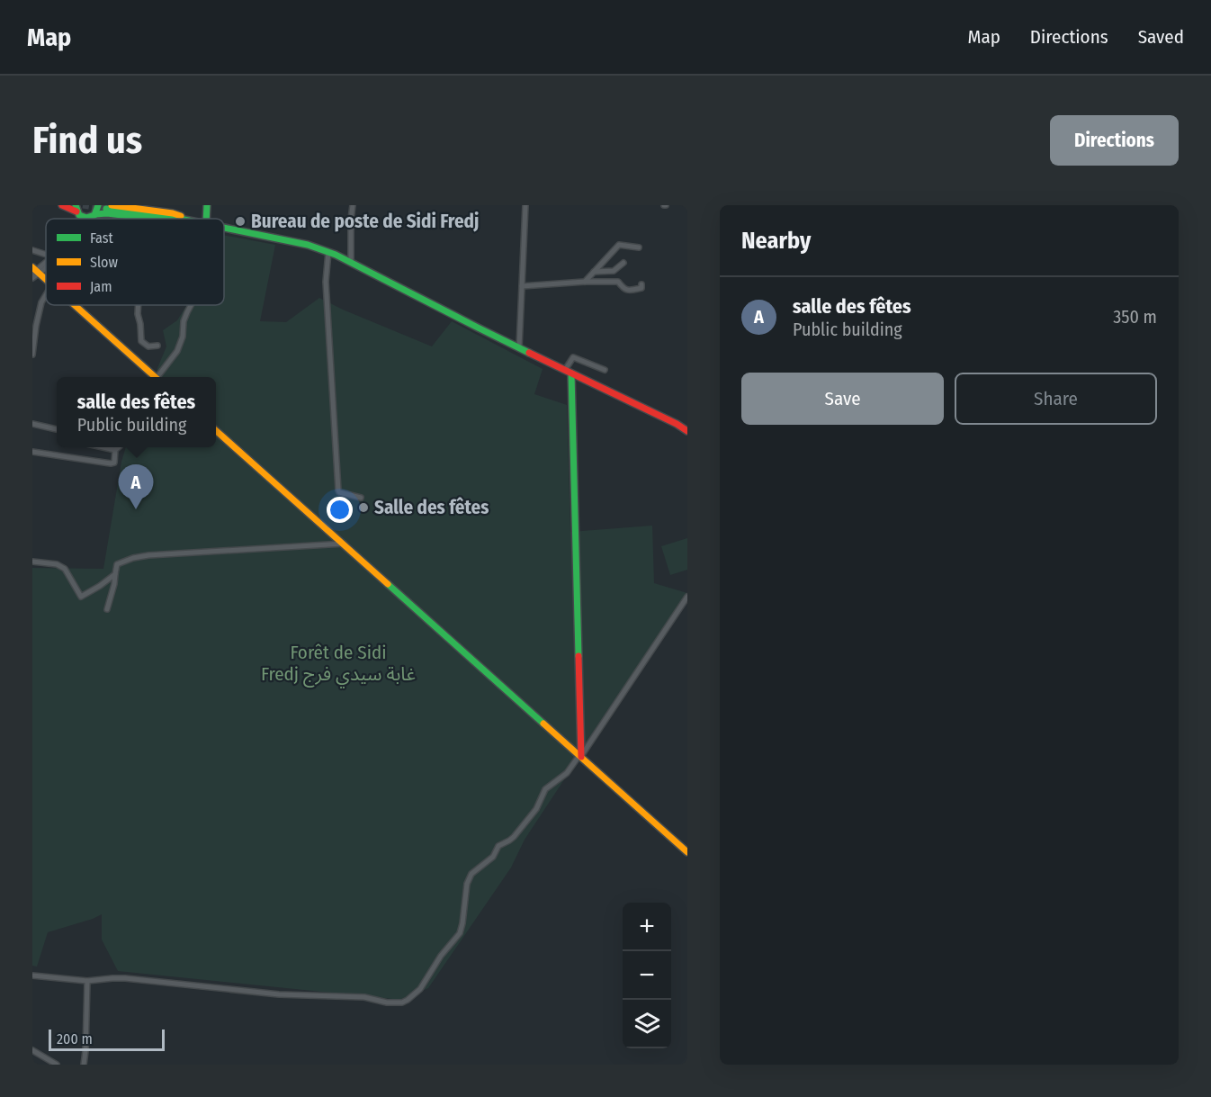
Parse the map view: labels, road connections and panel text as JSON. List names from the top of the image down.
{
  "parks": ["Forêt de Sidi Fredj غابة سيدي فرج"],
  "places": ["Bureau de poste de Sidi Fredj", "Salle des fêtes"],
  "legend": ["Fast", "Slow", "Jam"],
  "scale_bar": "200 m",
  "page": {
    "header": "Map",
    "nav": ["Map", "Directions", "Saved"],
    "buttons": [
      "Directions",
      ["Save", "Share"]
    ],
    "title": "Find us",
    "heading": "Nearby",
    "list": [
      {
        "mark": "A",
        "name": "salle des fêtes",
        "note": "Public building",
        "value": "350 m"
      }
    ],
    "popup": ["salle des fêtes", "Public building"],
    "pins": "A",
    "map_buttons": ["+", "−"],
    "scale": "200 m"
  }
}
